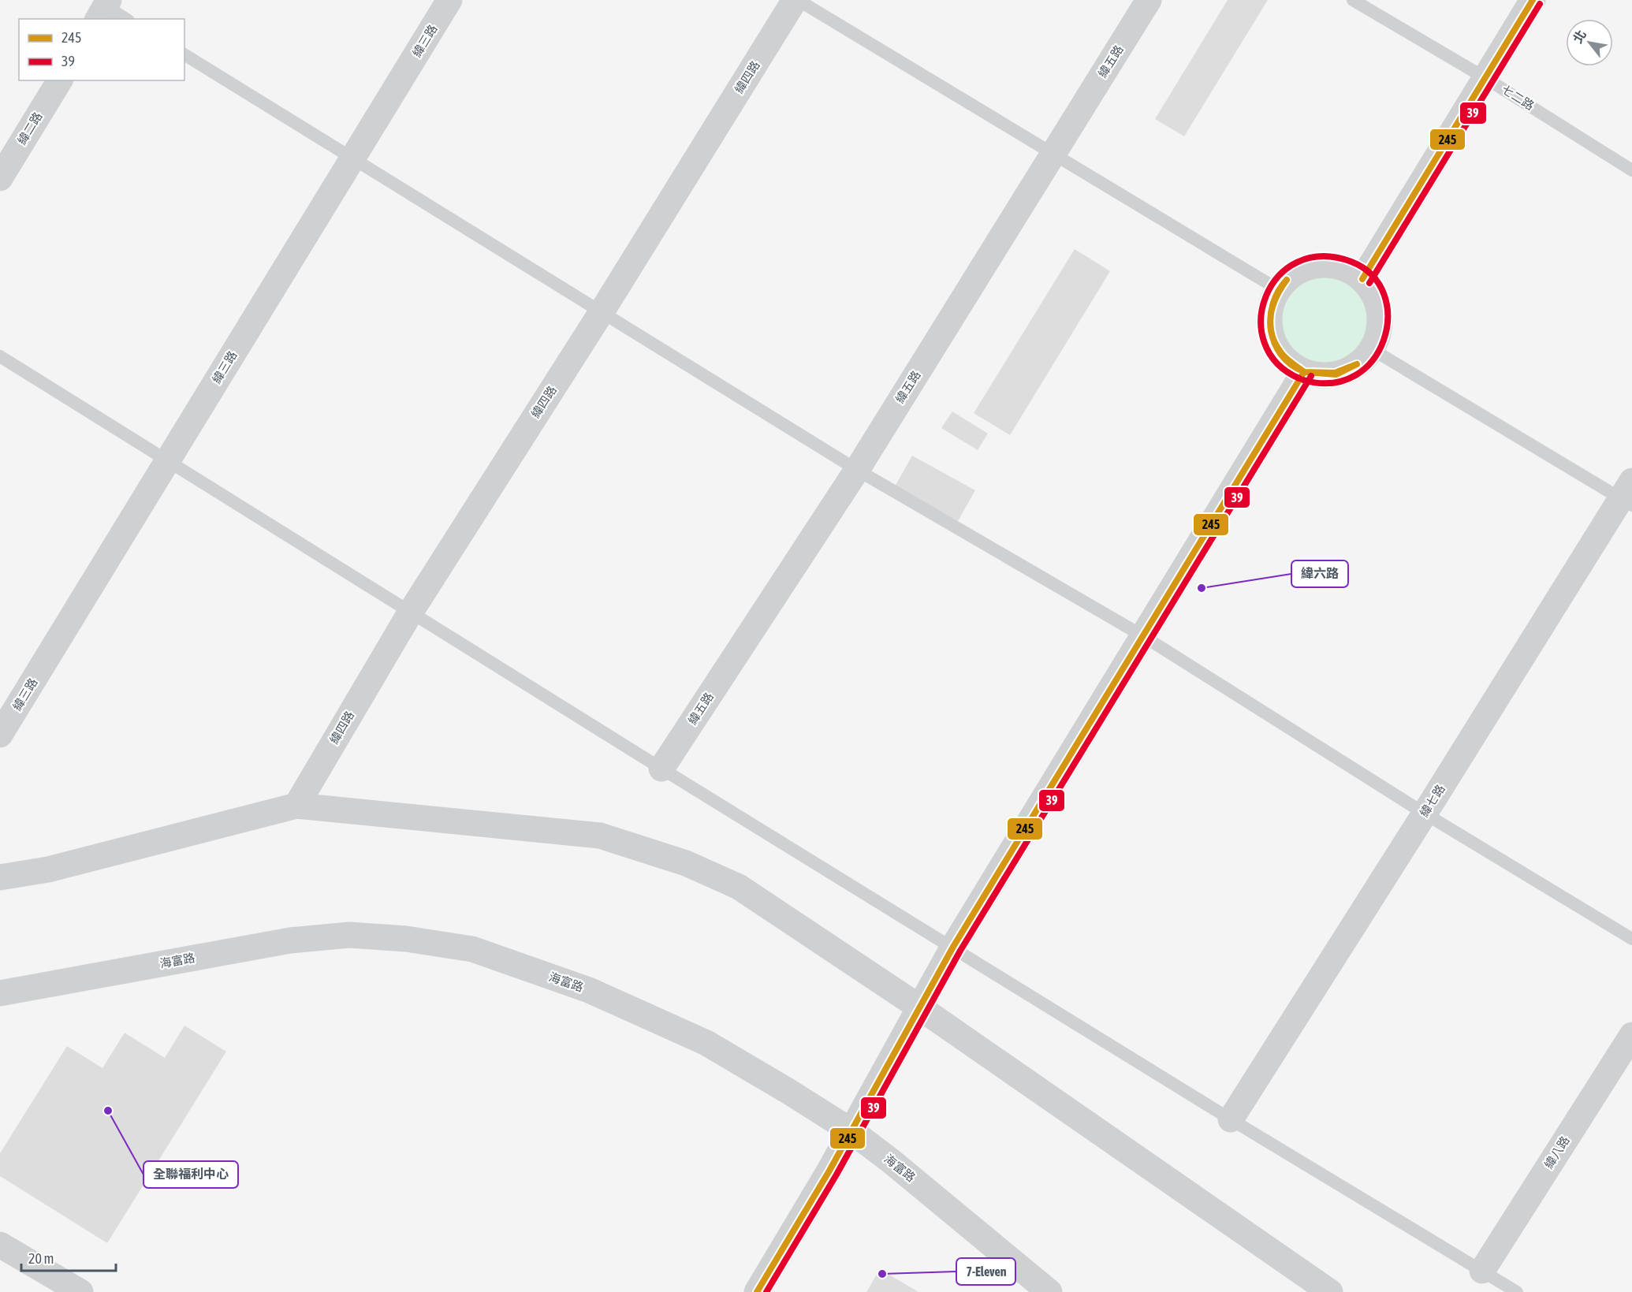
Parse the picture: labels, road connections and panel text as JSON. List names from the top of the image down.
{
  "streets": {
    "street": [
      "緯三路",
      "緯五路",
      "緯四路",
      "緯二路",
      "緯七路",
      "海富路",
      "緯八路"
    ],
    "lane": ["七二路"]
  },
  "places": ["緯六路", "全聯福利中心", "7-Eleven"],
  "lines": ["transit line 245", "transit line 39"],
  "legend": ["245", "39"],
  "scale_bar": "20 m",
  "north": "top left"
}
